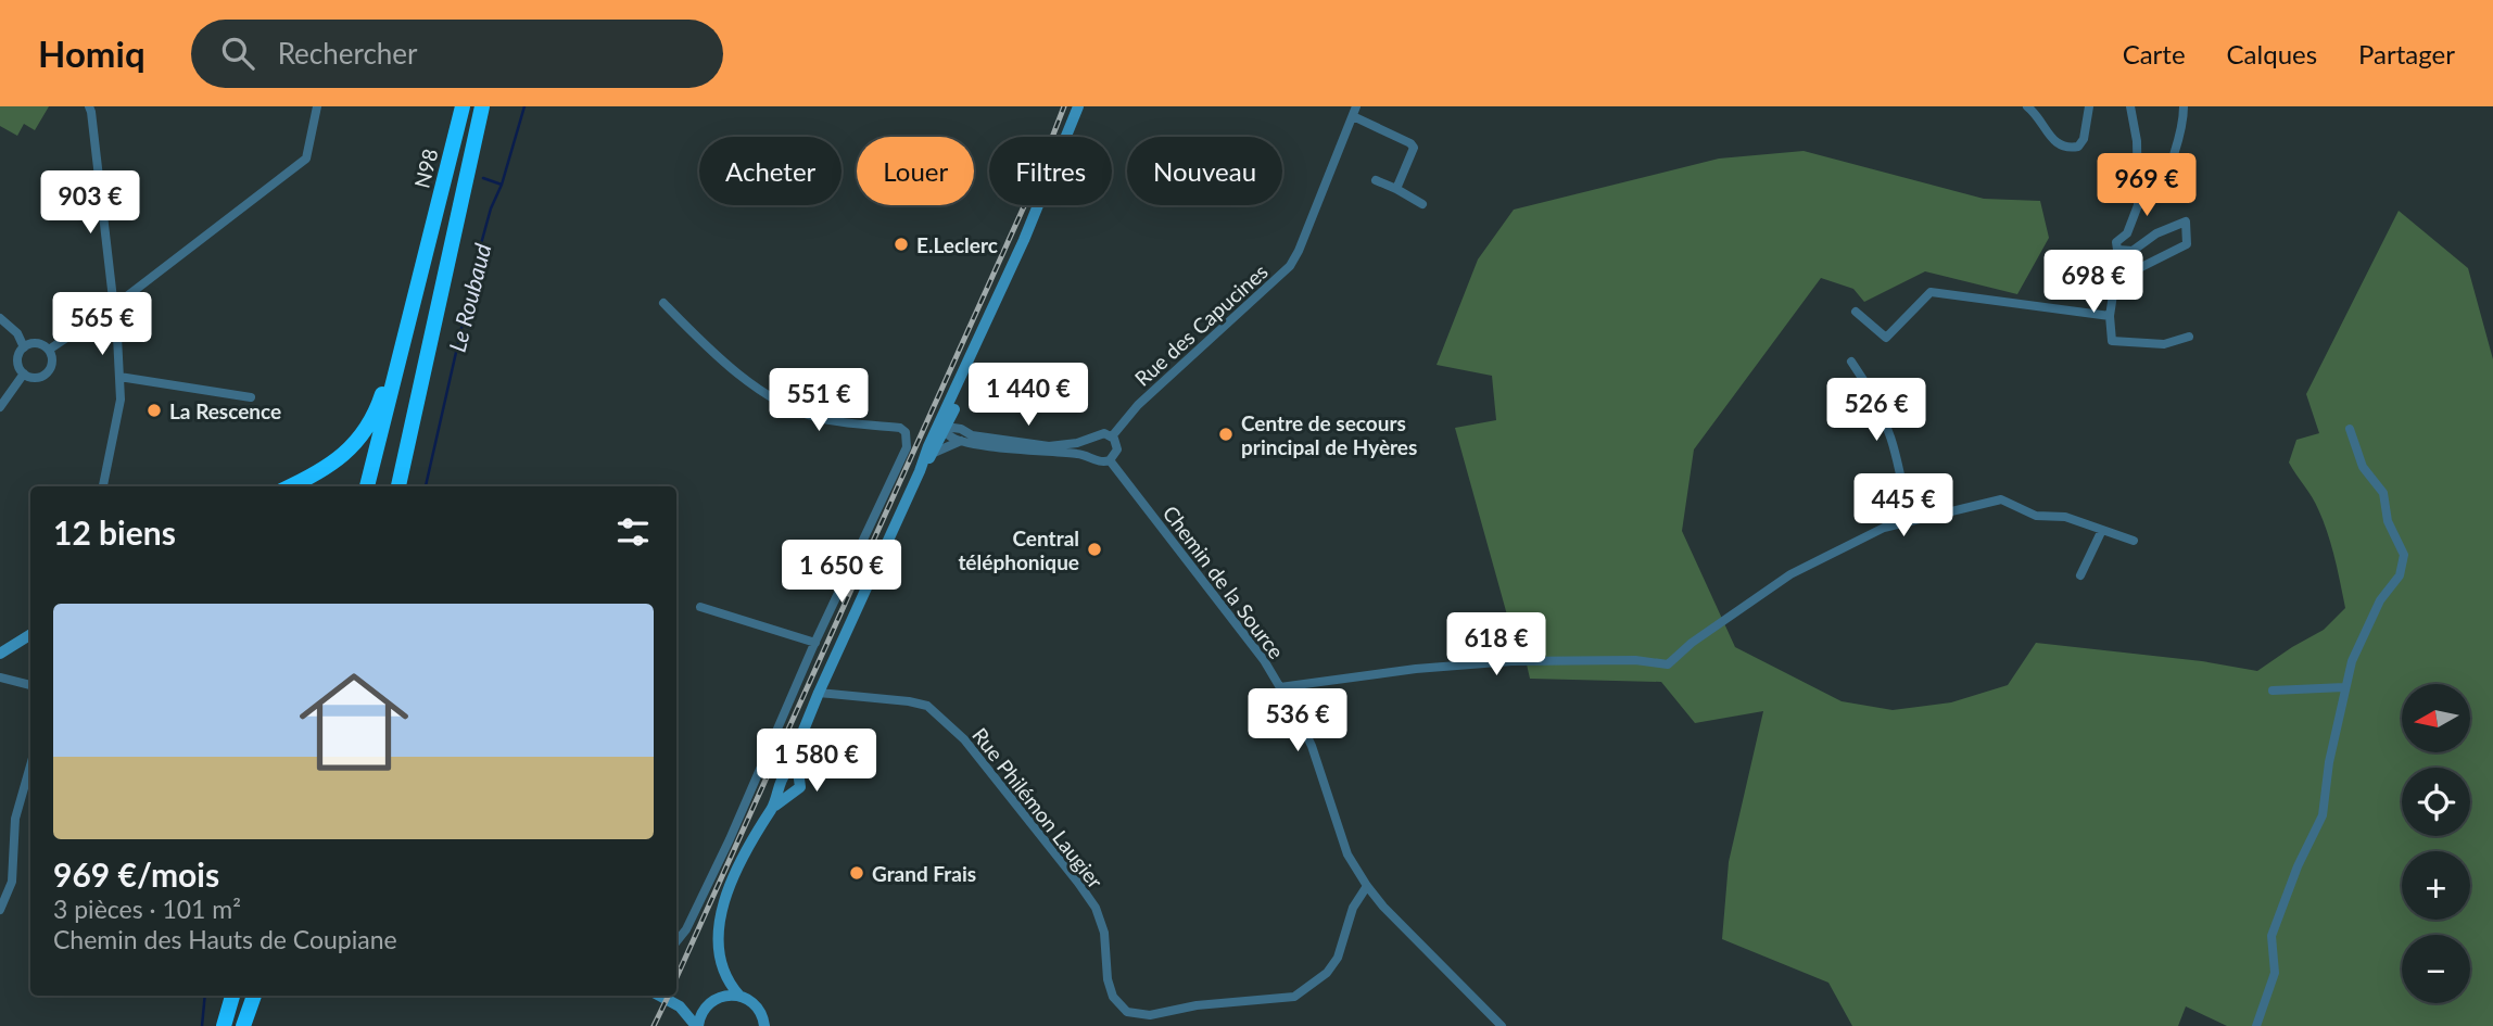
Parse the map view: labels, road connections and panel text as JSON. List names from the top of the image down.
{
  "streets": {
    "highway": ["N98"],
    "street": ["Rue des Capucines", "Chemin de la Source", "Rue Philémon Laugier"]
  },
  "crossings": [
    ["Rue des Capucines", "Chemin de la Source"],
    ["Chemin de la Source", "Rue Philémon Laugier"]
  ],
  "water": ["Le Roubaud"],
  "places": [
    "E.Leclerc",
    "La Rescence",
    "Centre de secours principal de Hyères",
    "Central téléphonique",
    "Grand Frais"
  ],
  "north": "left",
  "page": {
    "header": "Homiq",
    "search": "Rechercher",
    "nav": ["Carte", "Calques", "Partager"],
    "chip": [
      "Acheter",
      "Louer",
      "Filtres",
      "Nouveau"
    ],
    "price": [
      "969 €",
      "903 €",
      "698 €",
      "565 €",
      "1 440 €",
      "551 €",
      "526 €",
      "445 €",
      "1 650 €",
      "618 €",
      "536 €",
      "1 580 €"
    ],
    "heading": "12 biens",
    "list": [
      {
        "name": "969 €/mois",
        "note": "3 pièces · 101 m² · Chemin des Hauts de Coupiane"
      }
    ],
    "map_buttons": ["+", "−"]
  }
}
